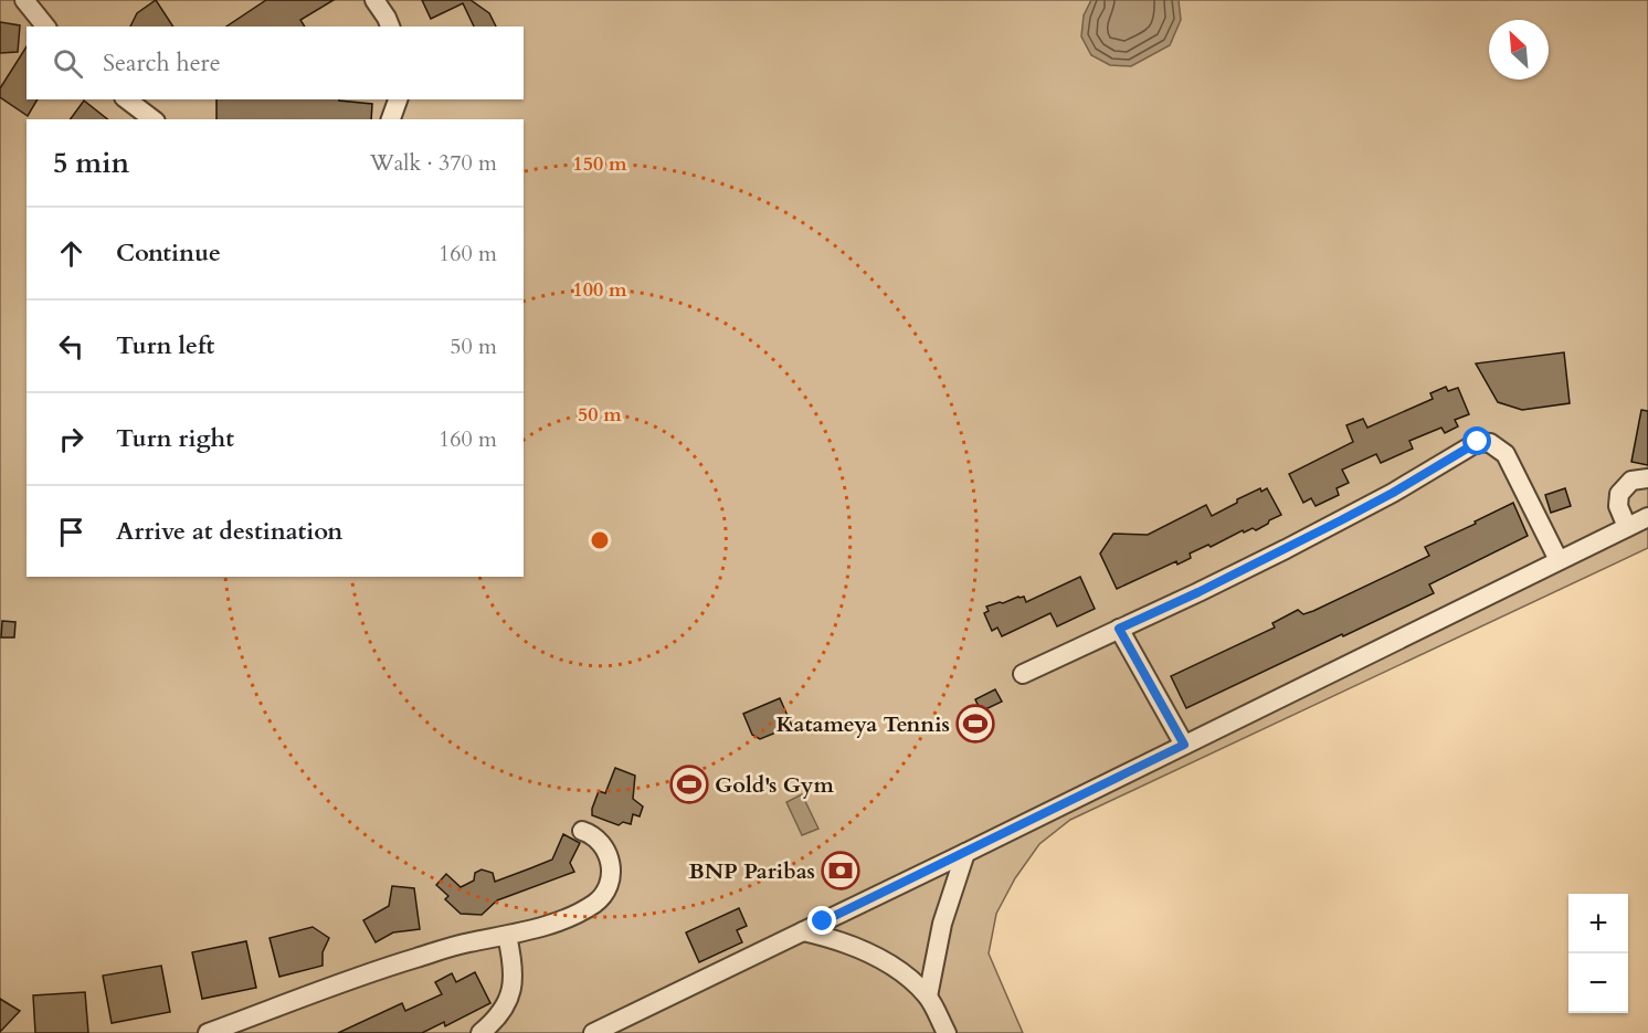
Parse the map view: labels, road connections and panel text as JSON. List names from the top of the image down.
{
  "places": {
    "sports": ["Katameya Tennis", "Gold's Gym"],
    "bank": ["BNP Paribas"]
  },
  "north": "top left",
  "page": {
    "search": "Search here",
    "heading": ["5 min", "Walk · 370 m"],
    "list": [
      ["Continue", "160 m"],
      ["Turn left", "50 m"],
      ["Turn right", "160 m"],
      "Arrive at destination"
    ],
    "map_buttons": ["+", "−"]
  },
  "rings": ["150 m", "100 m", "50 m"]
}
